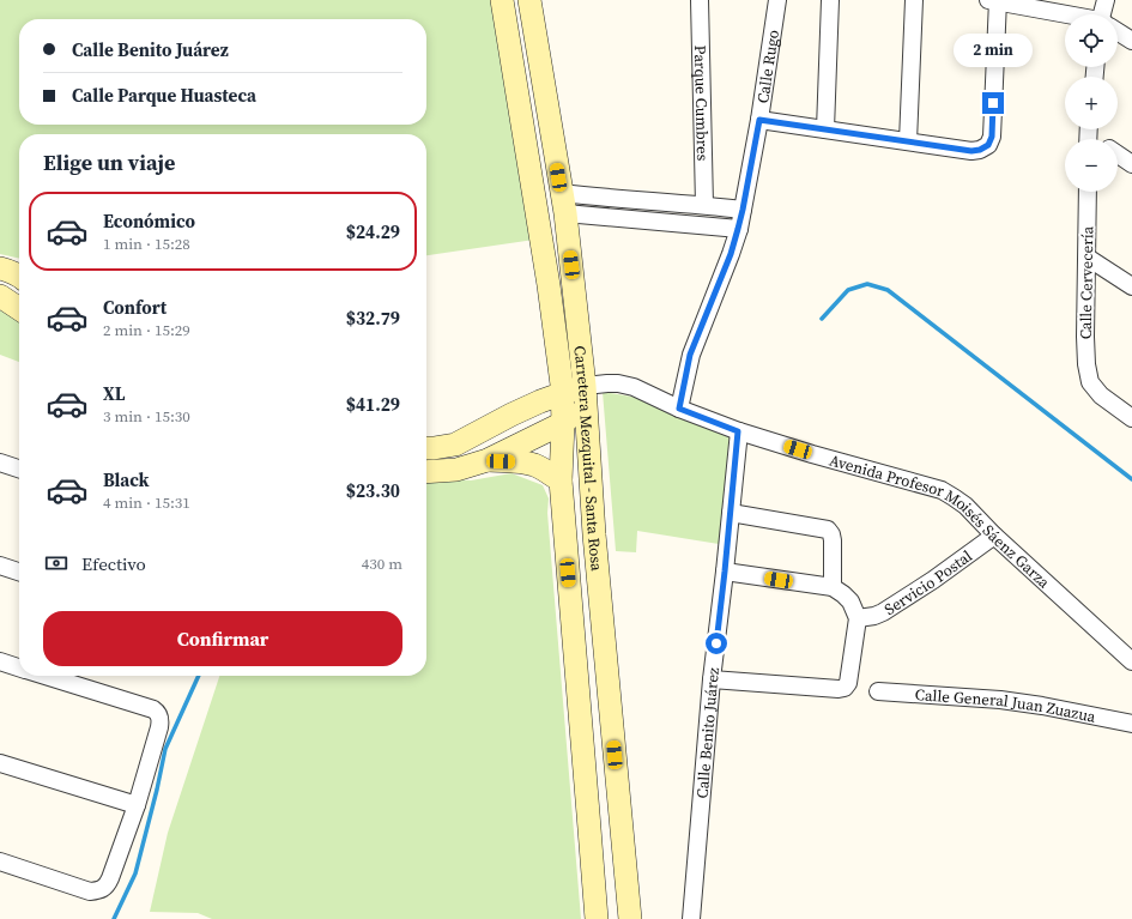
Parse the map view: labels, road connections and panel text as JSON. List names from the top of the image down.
{
  "streets": {
    "main road": ["Carretera Mezquital - Santa Rosa"],
    "street": [
      "Calle Rugo",
      "Parque Cumbres",
      "Calle Cervecería",
      "Avenida Profesor Moisés Sáenz Garza",
      "Servicio Postal",
      "Calle General Juan Zuazua",
      "Calle Benito Juárez"
    ]
  },
  "crossings": [
    ["Calle Rugo", "Avenida Profesor Moisés Sáenz Garza"],
    ["Carretera Mezquital - Santa Rosa", "Avenida Profesor Moisés Sáenz Garza"],
    ["Avenida Profesor Moisés Sáenz Garza", "Servicio Postal"],
    ["Avenida Profesor Moisés Sáenz Garza", "Calle Benito Juárez"]
  ],
  "page": {
    "map_buttons": ["+", "−"],
    "banner": ["Calle Benito Juárez", "Calle Parque Huasteca"],
    "bubble": "2 min",
    "heading": "Elige un viaje",
    "list": [
      {
        "name": "Económico",
        "note": "1 min · 15:28",
        "value": "$24.29"
      },
      {
        "name": "Confort",
        "note": "2 min · 15:29",
        "value": "$32.79"
      },
      {
        "name": "XL",
        "note": "3 min · 15:30",
        "value": "$41.29"
      },
      {
        "name": "Black",
        "note": "4 min · 15:31",
        "value": "$23.30"
      }
    ],
    "pay": ["Efectivo", "430 m"],
    "buttons": "Confirmar"
  }
}
